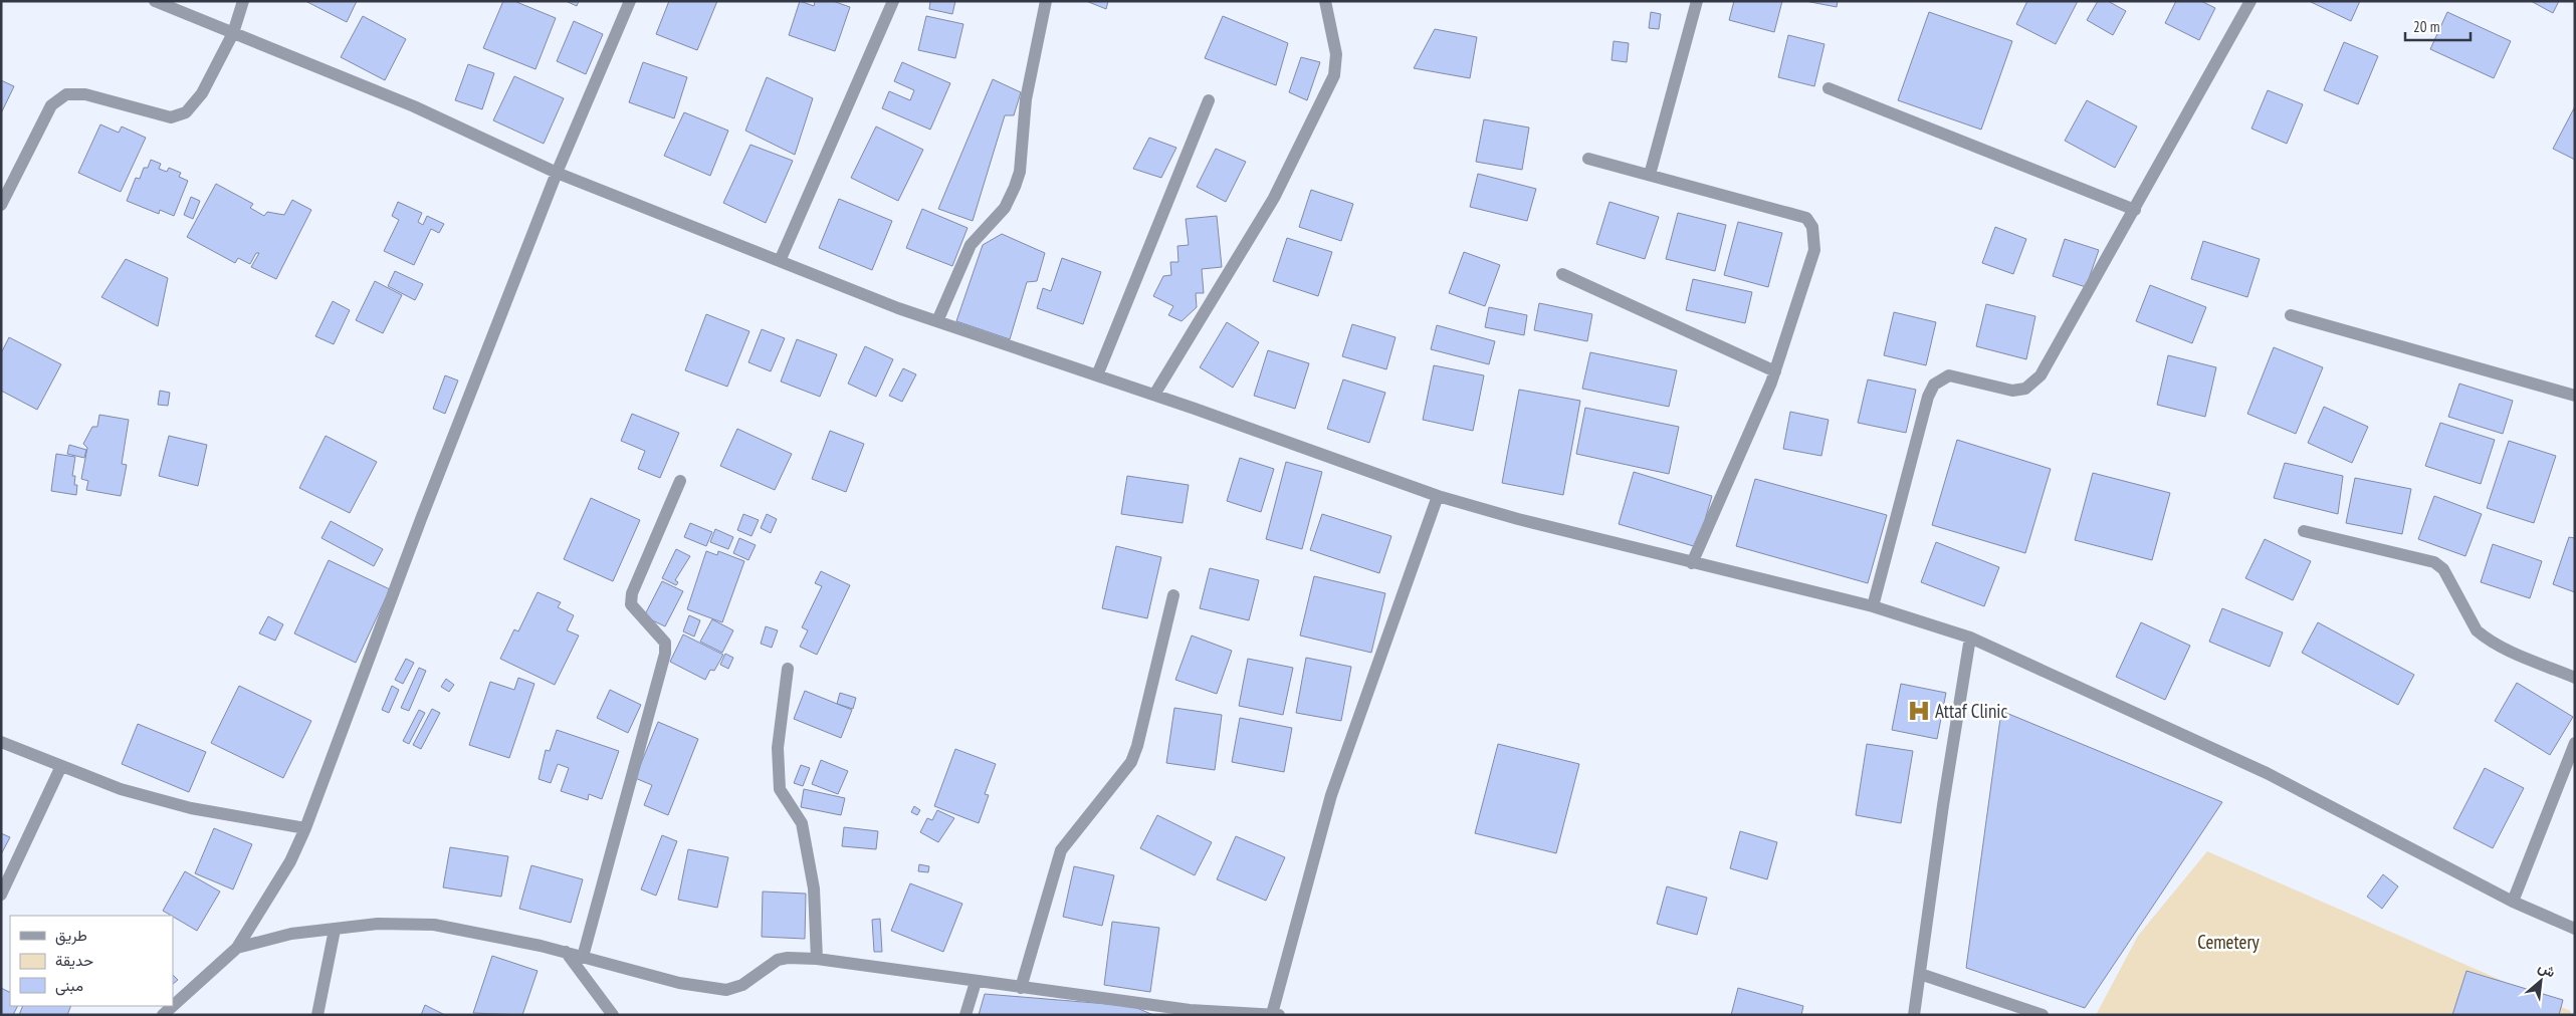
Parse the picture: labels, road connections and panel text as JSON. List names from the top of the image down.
{
  "parks": ["Cemetery"],
  "places": {
    "hospital": ["Attaf Clinic"]
  },
  "legend": ["طريق", "حديقة", "مبنى"],
  "scale_bar": "20 m",
  "north": "top right"
}
